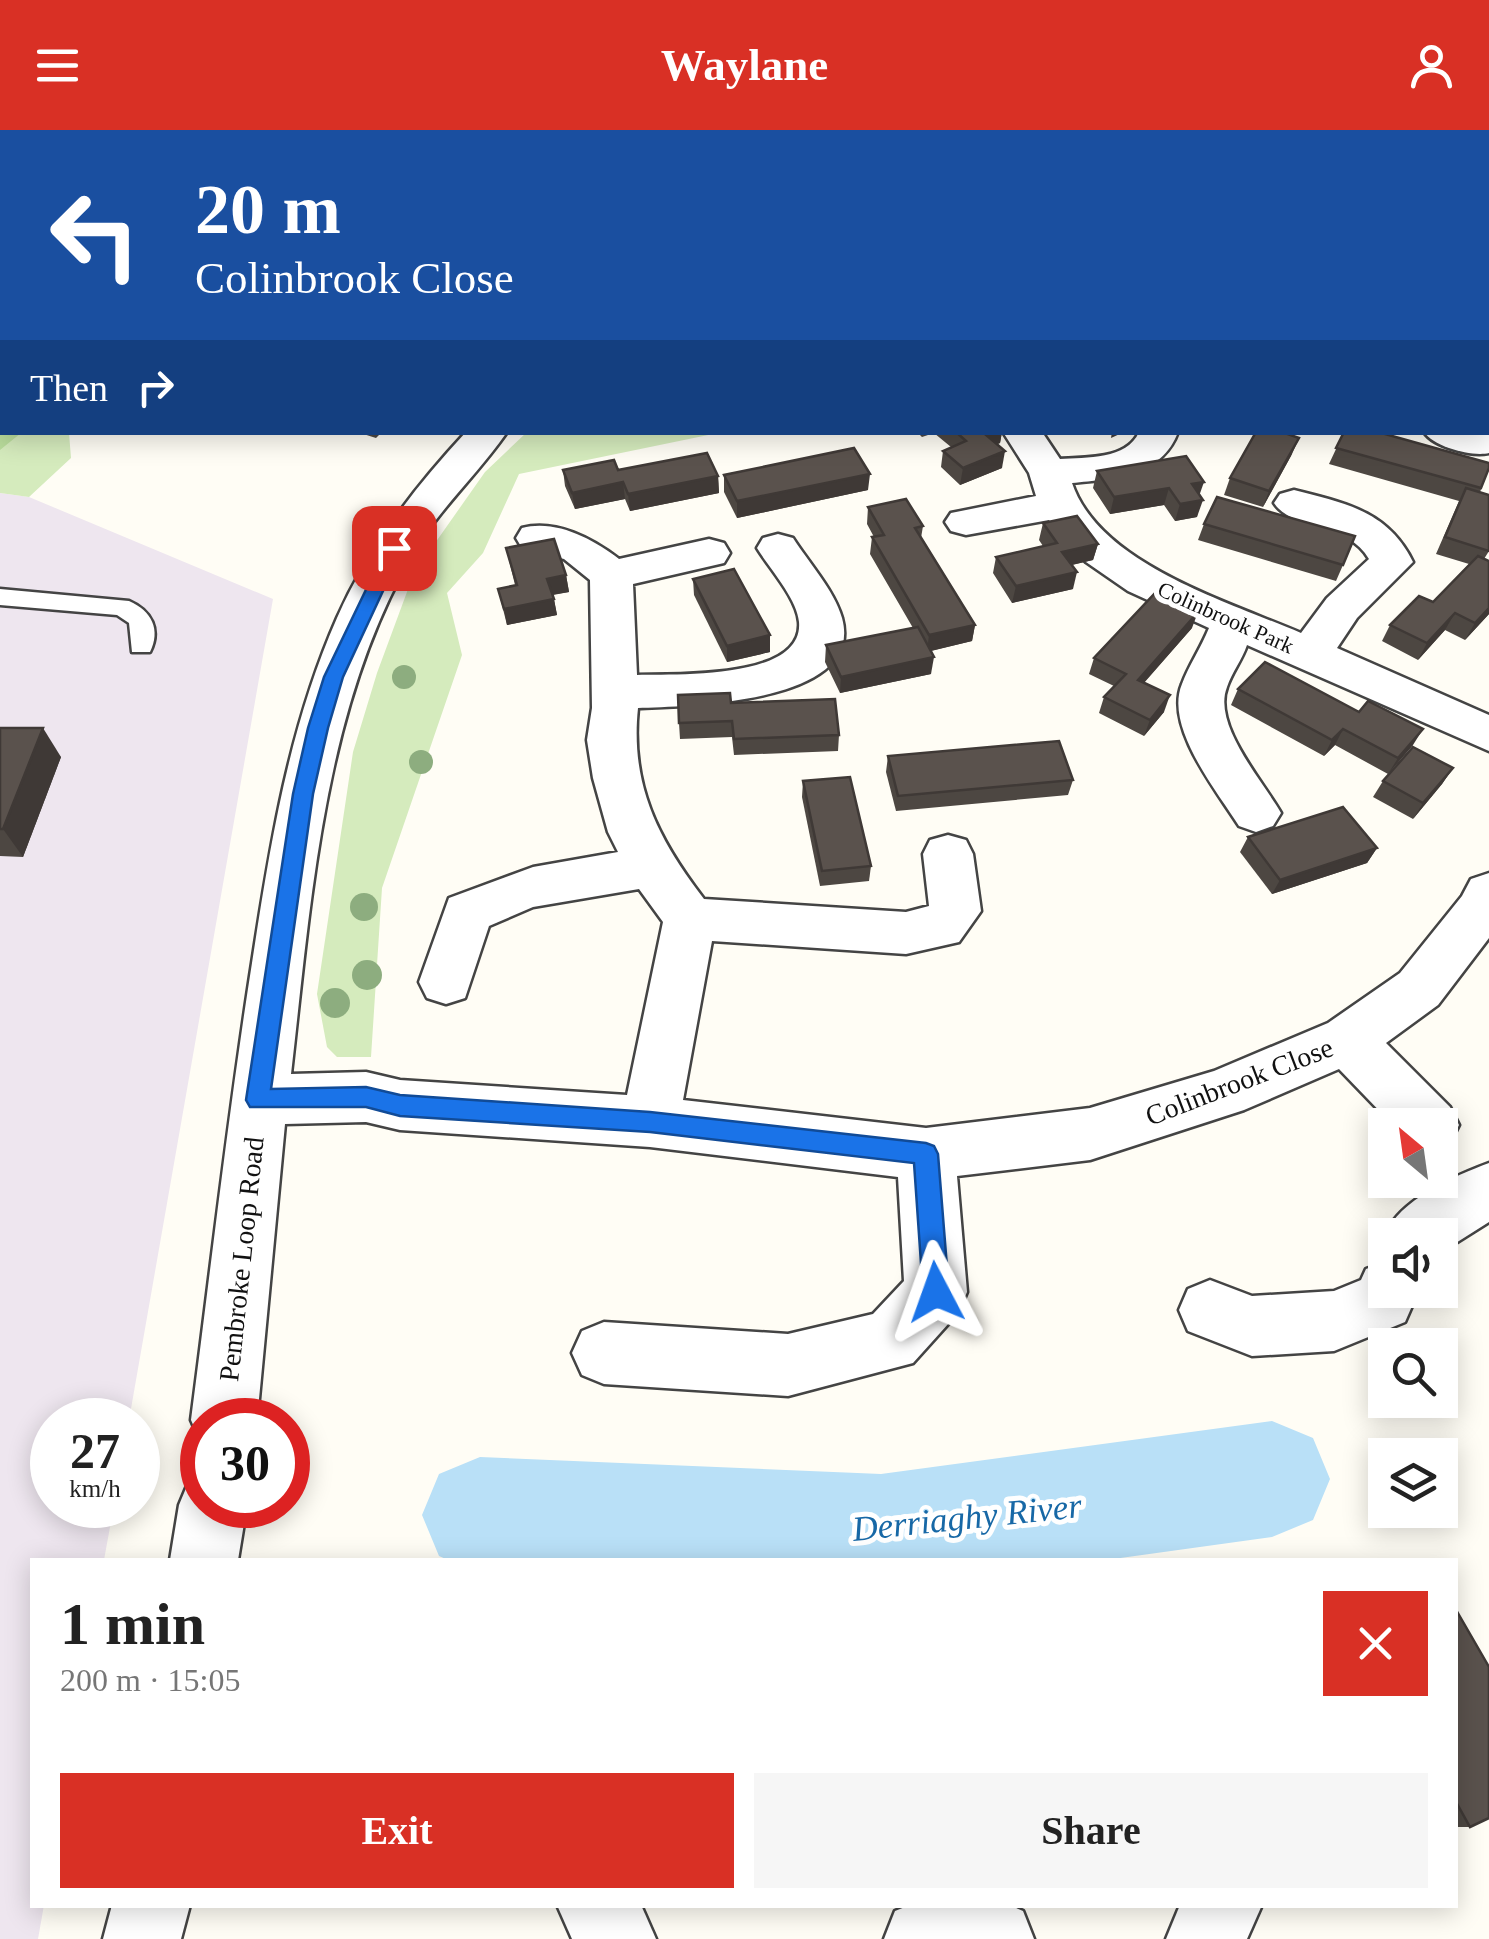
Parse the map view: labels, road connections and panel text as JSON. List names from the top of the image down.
{
  "streets": {
    "street": ["Colinbrook Park", "Colinbrook Close", "Pembroke Loop Road"]
  },
  "crossings": [
    ["Colinbrook Close", "Pembroke Loop Road"]
  ],
  "water": ["Derriaghy River"],
  "north": "top left",
  "page": {
    "header": "Waylane",
    "turn": ["20 m", "Colinbrook Close"],
    "then": "Then",
    "speed": "27 km/h",
    "limit": "30",
    "heading": ["1 min", "200 m · 15:05"],
    "buttons": ["Exit", "Share"]
  }
}
